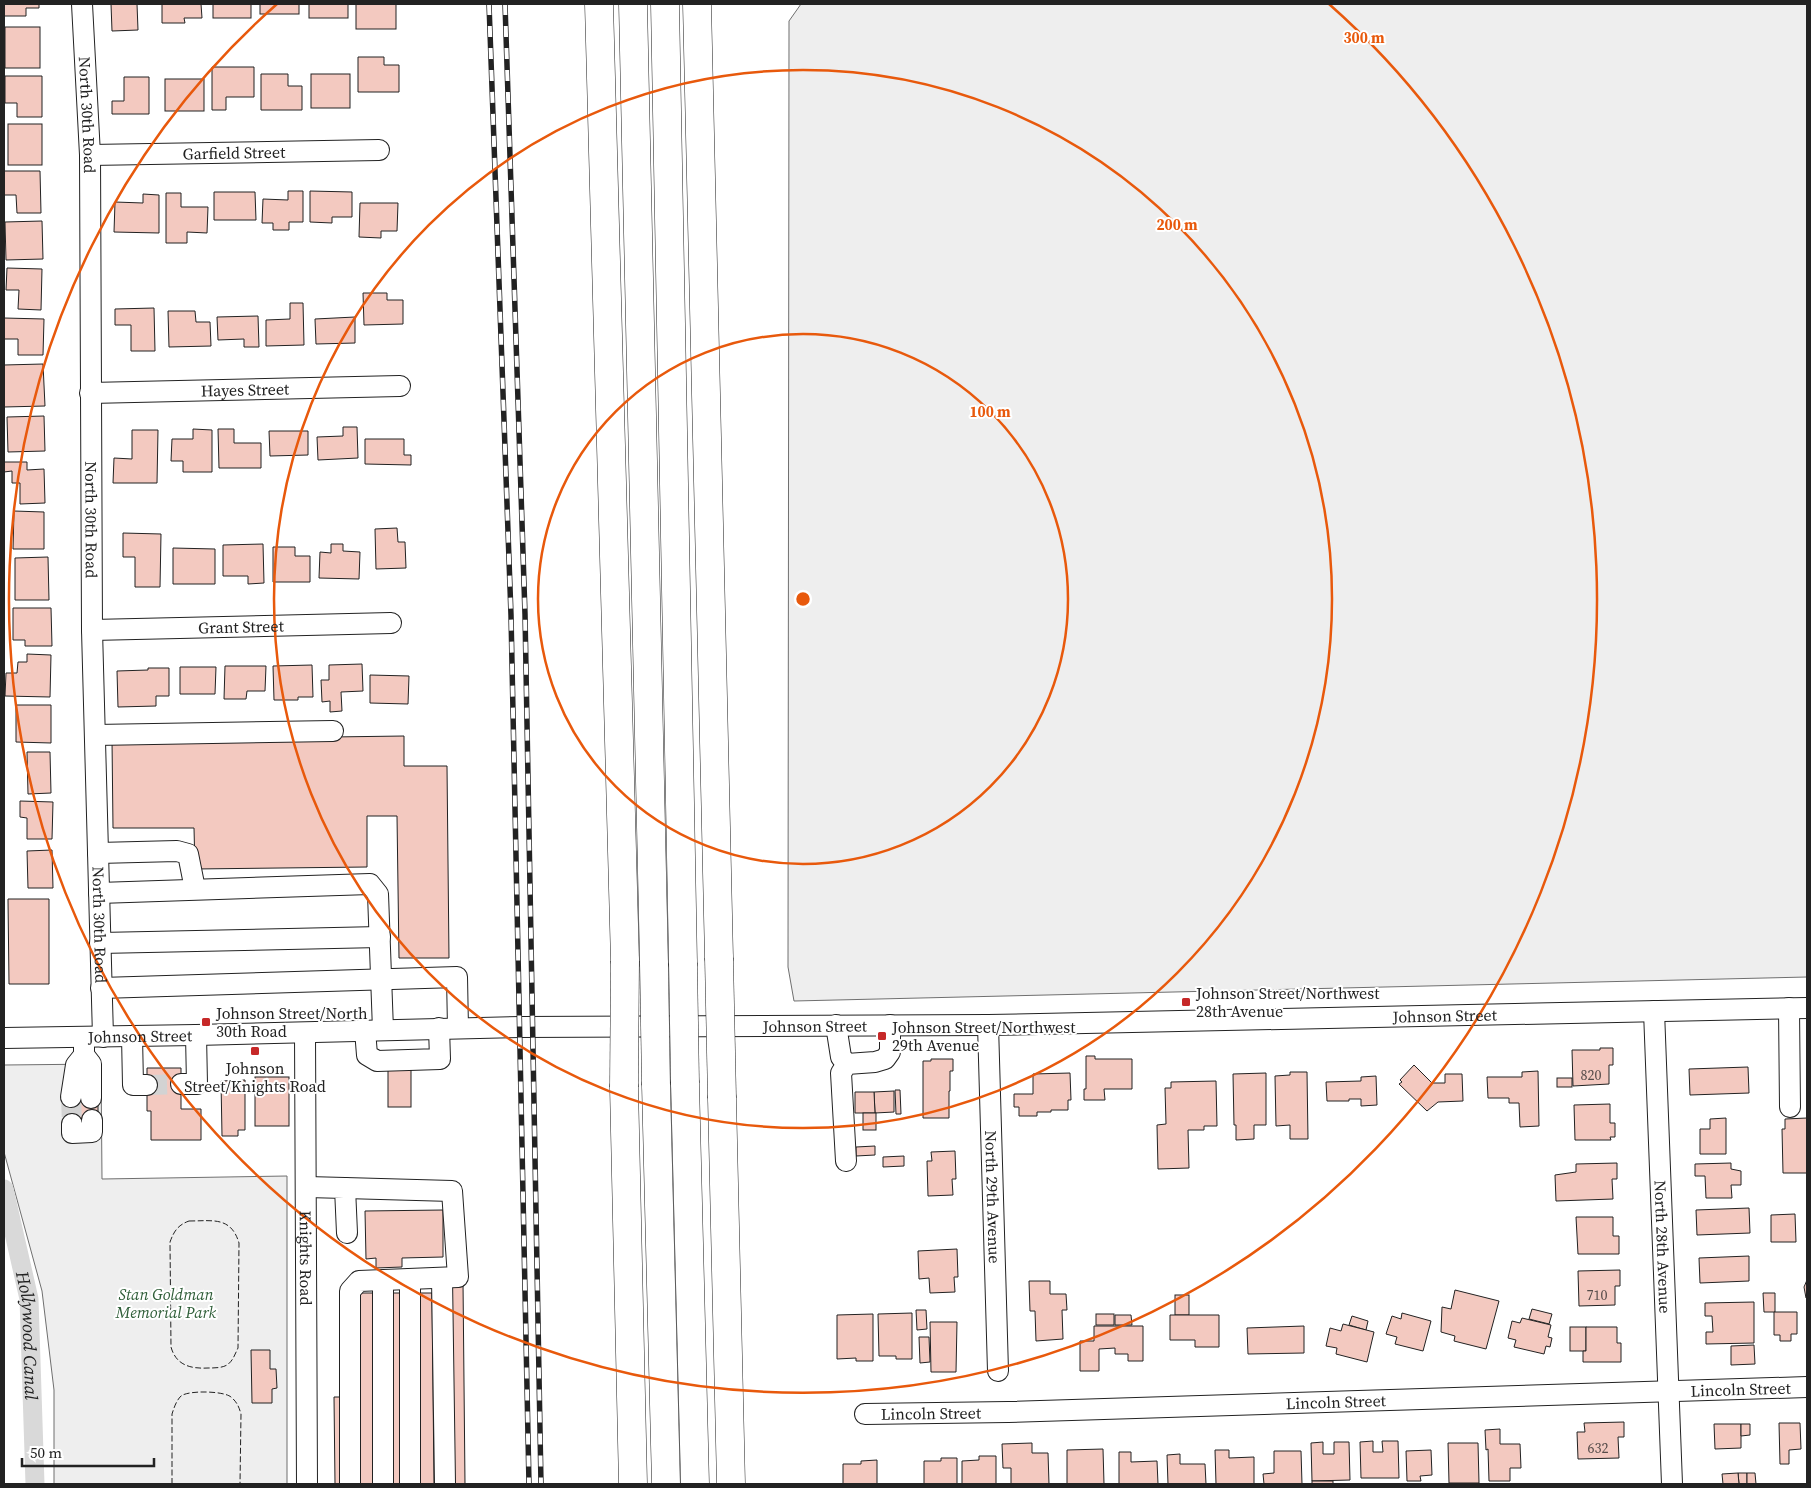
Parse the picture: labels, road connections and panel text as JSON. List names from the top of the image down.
{
  "streets": {
    "street": [
      "North 30th Road",
      "Garfield Street",
      "Hayes Street",
      "Grant Street",
      "Johnson Street",
      "North 29th Avenue",
      "North 28th Avenue",
      "Knights Road",
      "Lincoln Street"
    ]
  },
  "crossings": [
    ["North 30th Road", "Garfield Street"],
    ["North 30th Road", "Hayes Street"],
    ["North 30th Road", "Grant Street"],
    ["North 30th Road", "Johnson Street"],
    ["Johnson Street", "North 29th Avenue"],
    ["Johnson Street", "North 28th Avenue"],
    ["Johnson Street", "Knights Road"],
    ["North 28th Avenue", "Lincoln Street"]
  ],
  "water": ["Hollywood Canal"],
  "parks": ["Stan Goldman Memorial Park"],
  "places": {
    "transit": [
      "Johnson Street/Northwest 28th Avenue",
      "Johnson Street/North 30th Road",
      "Johnson Street/Northwest 29th Avenue",
      "Johnson Street/Knights Road"
    ]
  },
  "house_numbers": ["820", "710", "632"],
  "scale_bar": "50 m",
  "rings": ["300 m", "200 m", "100 m"]
}
